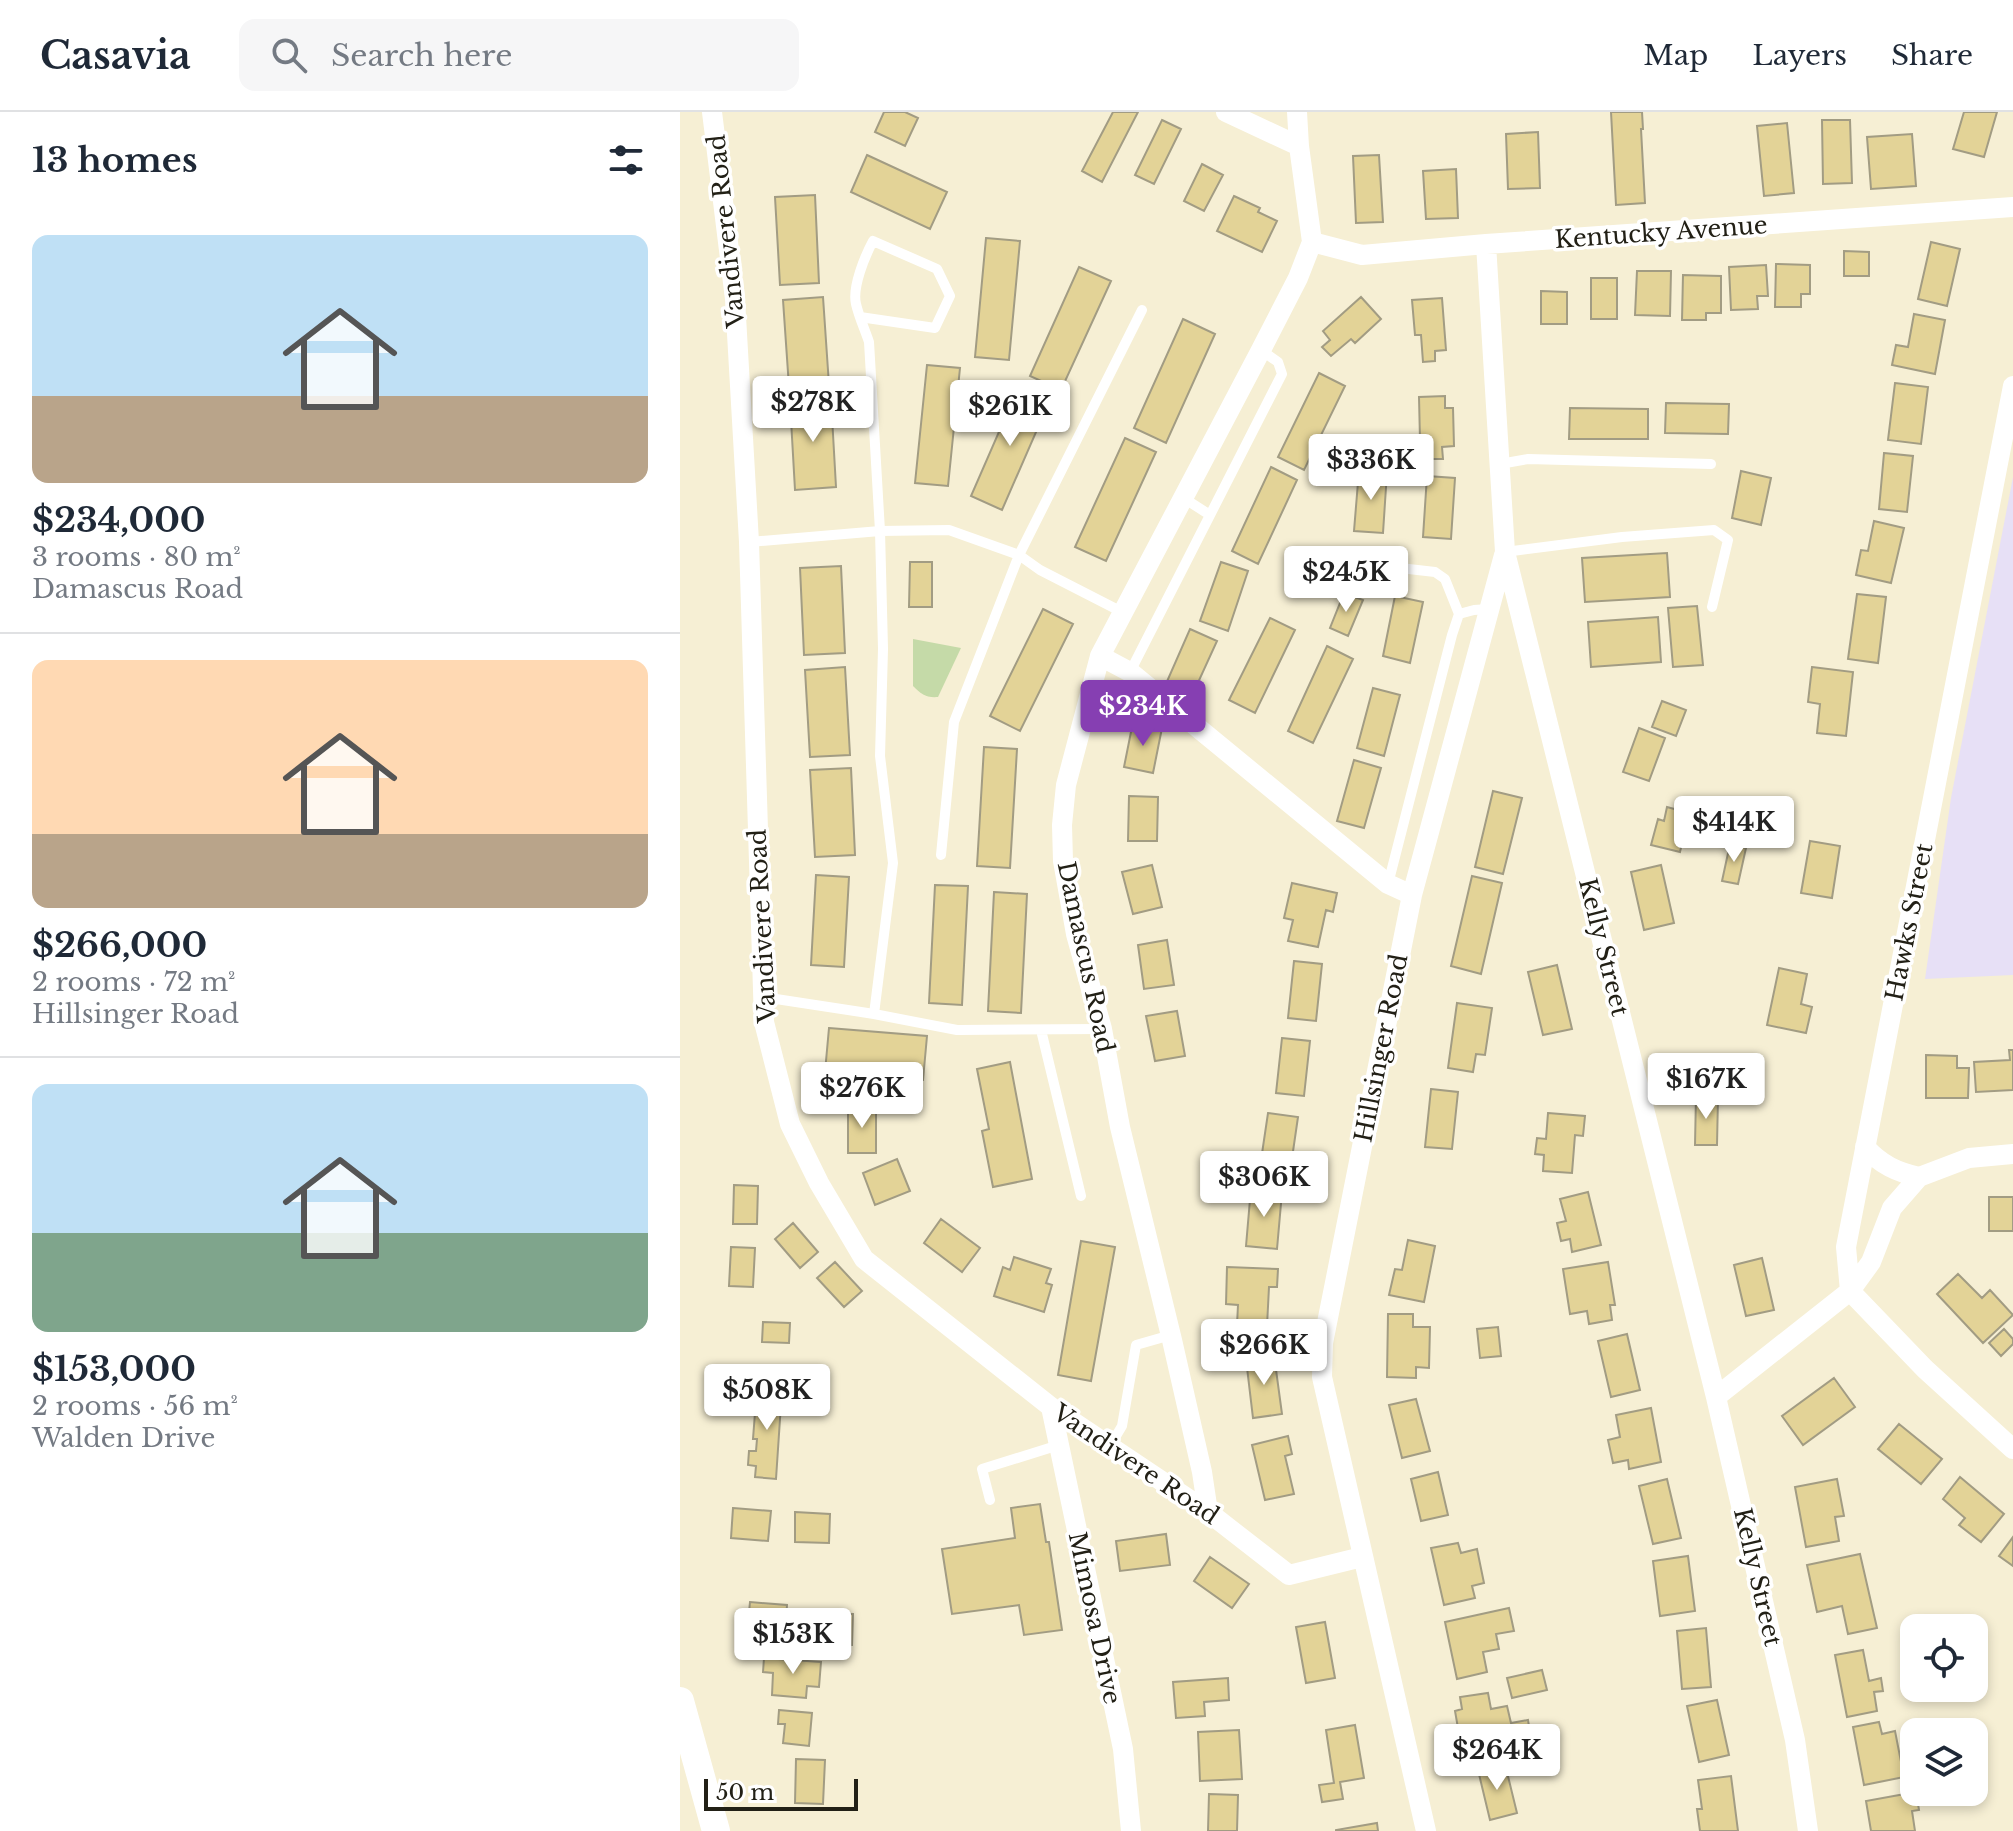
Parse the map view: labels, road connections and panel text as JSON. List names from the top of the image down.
{
  "streets": {
    "street": [
      "Vandivere Road",
      "Kentucky Avenue",
      "Hawks Street",
      "Kelly Street",
      "Damascus Road",
      "Hillsinger Road",
      "Mimosa Drive"
    ]
  },
  "crossings": [
    ["Vandivere Road", "Damascus Road"],
    ["Vandivere Road", "Hillsinger Road"],
    ["Vandivere Road", "Mimosa Drive"],
    ["Kentucky Avenue", "Kelly Street"],
    ["Kentucky Avenue", "Damascus Road"],
    ["Kelly Street", "Hillsinger Road"]
  ],
  "scale_bar": "50 m",
  "page": {
    "header": "Casavia",
    "search": "Search here",
    "nav": ["Map", "Layers", "Share"],
    "heading": "13 homes",
    "list": [
      {
        "name": "$234,000",
        "note": "3 rooms · 80 m² · Damascus Road"
      },
      {
        "name": "$266,000",
        "note": "2 rooms · 72 m² · Hillsinger Road"
      },
      {
        "name": "$153,000",
        "note": "2 rooms · 56 m² · Walden Drive"
      }
    ],
    "price": [
      "$278K",
      "$261K",
      "$336K",
      "$245K",
      "$234K",
      "$414K",
      "$167K",
      "$276K",
      "$306K",
      "$266K",
      "$508K",
      "$153K",
      "$264K"
    ],
    "scale": "50 m"
  }
}
